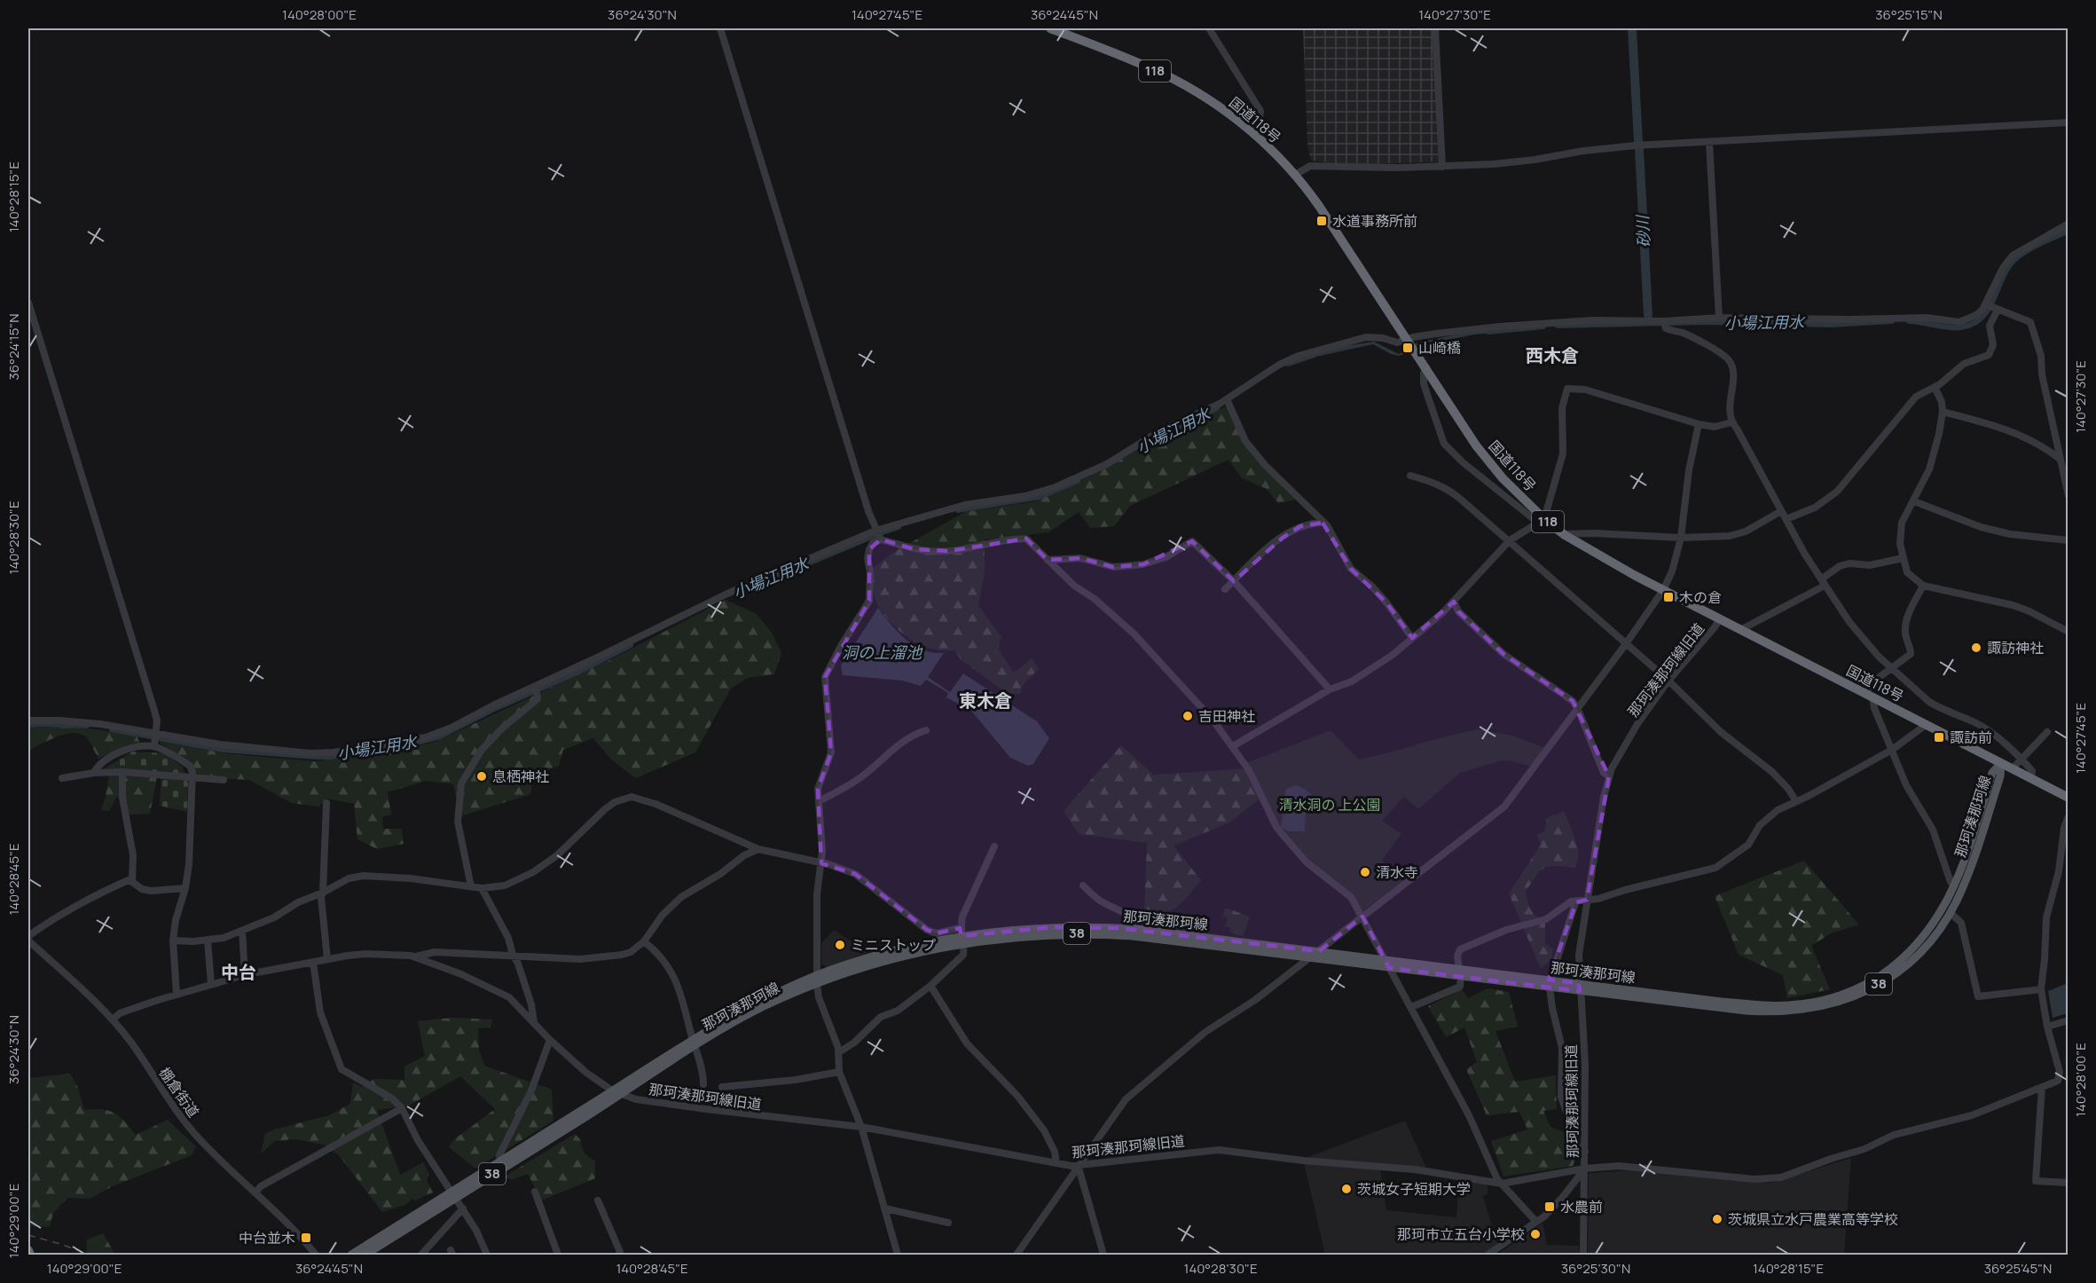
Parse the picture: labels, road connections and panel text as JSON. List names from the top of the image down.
{
  "streets": {
    "highway": ["118", "国道118号"],
    "main road": ["那珂湊那珂線", "38"],
    "street": ["那珂湊那珂線旧道", "棚倉街道"]
  },
  "crossings": [
    ["国道118号", "那珂湊那珂線旧道"],
    ["国道118号", "那珂湊那珂線"],
    ["那珂湊那珂線旧道", "那珂湊那珂線"],
    ["那珂湊那珂線旧道", "棚倉街道"]
  ],
  "districts": ["西木倉", "東木倉", "中台"],
  "water": ["砂川", "小場江用水", "洞の上溜池"],
  "parks": ["清水洞の 上公園"],
  "places": {
    "transit": [
      "水道事務所前",
      "山崎橋",
      "木の倉",
      "諏訪前",
      "水農前",
      "中台並木"
    ],
    "other": [
      "諏訪神社",
      "吉田神社",
      "息栖神社",
      "清水寺",
      "ミニストップ",
      "茨城女子短期大学",
      "茨城県立水戸農業高等学校",
      "那珂市立五台小学校"
    ]
  },
  "coordinates": [
    "140°28'00\"E",
    "36°24'30\"N",
    "140°27'45\"E",
    "36°24'45\"N",
    "140°27'30\"E",
    "36°25'15\"N",
    "140°28'15\"E",
    "36°24'15\"N",
    "140°28'30\"E",
    "140°28'45\"E",
    "140°29'00\"E",
    "36°25'30\"N",
    "36°25'45\"N"
  ]
}
